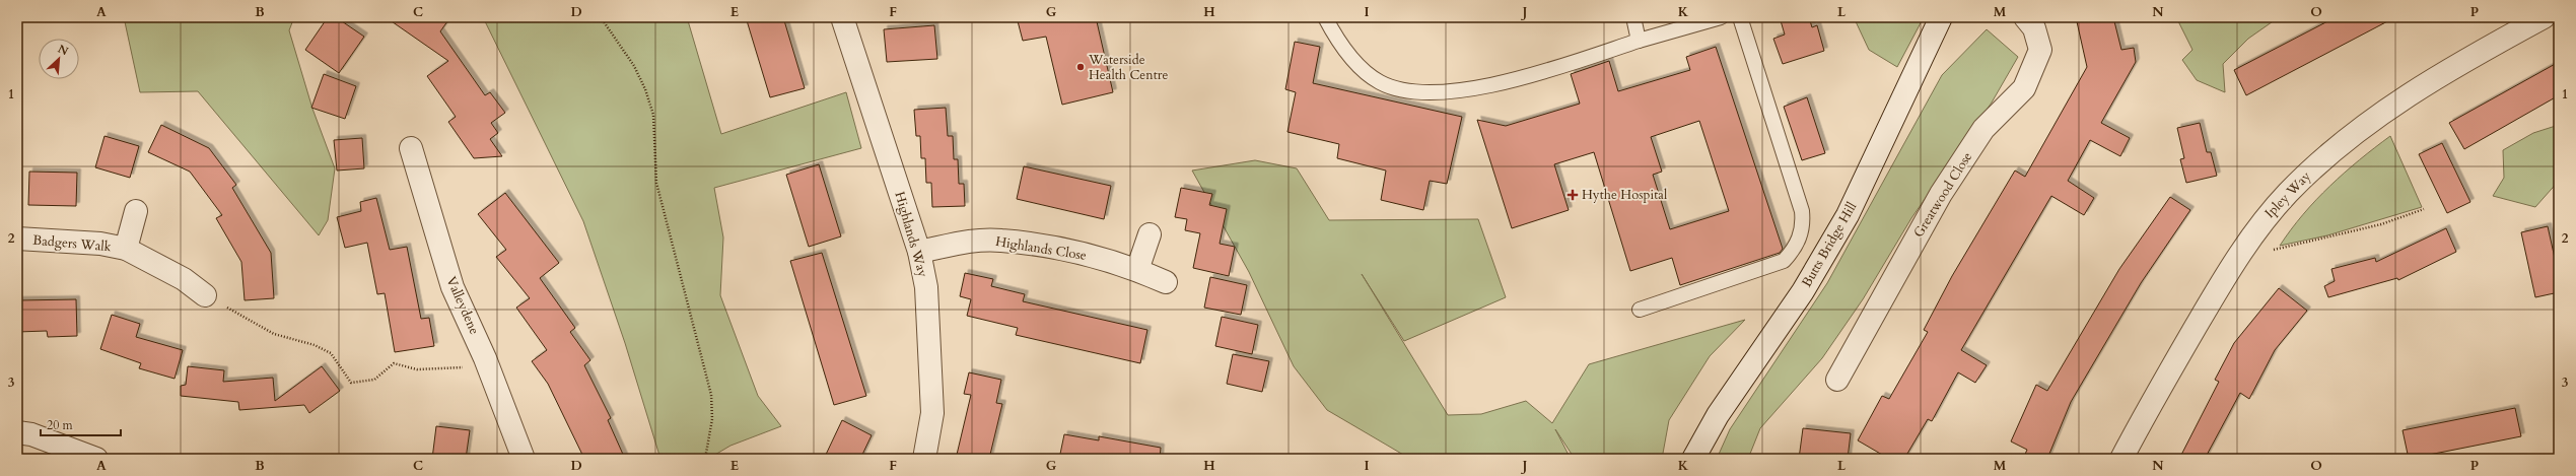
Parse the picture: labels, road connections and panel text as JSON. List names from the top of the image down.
{
  "streets": {
    "street": [
      "Greatwood Close",
      "Ipley Way",
      "Highlands Way",
      "Badgers Walk",
      "Butts Bridge Hill",
      "Highlands Close",
      "Valleydene"
    ]
  },
  "crossings": [
    ["Highlands Way", "Highlands Close"]
  ],
  "places": {
    "other": ["Waterside Health Centre"],
    "health": ["Hythe Hospital"]
  },
  "scale_bar": "20 m",
  "north": "top right",
  "grid": {
    "columns": [
      "A",
      "B",
      "C",
      "D",
      "E",
      "F",
      "G",
      "H",
      "I",
      "J",
      "K",
      "L",
      "M",
      "N",
      "O",
      "P"
    ],
    "rows": ["1", "2", "3"]
  }
}
